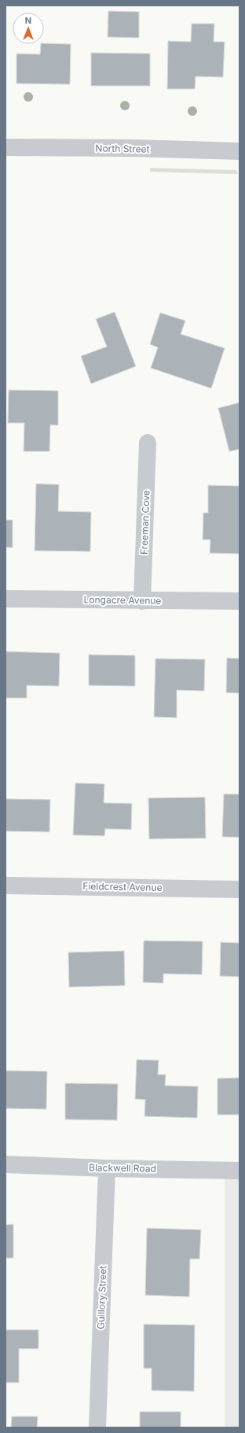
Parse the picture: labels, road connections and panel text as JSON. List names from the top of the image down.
{
  "streets": {
    "street": [
      "North Street",
      "Freeman Cove",
      "Longacre Avenue",
      "Fieldcrest Avenue",
      "Blackwell Road",
      "Guillory Street"
    ]
  },
  "crossings": [
    ["Freeman Cove", "Longacre Avenue"],
    ["Blackwell Road", "Guillory Street"]
  ],
  "north": "top"
}
